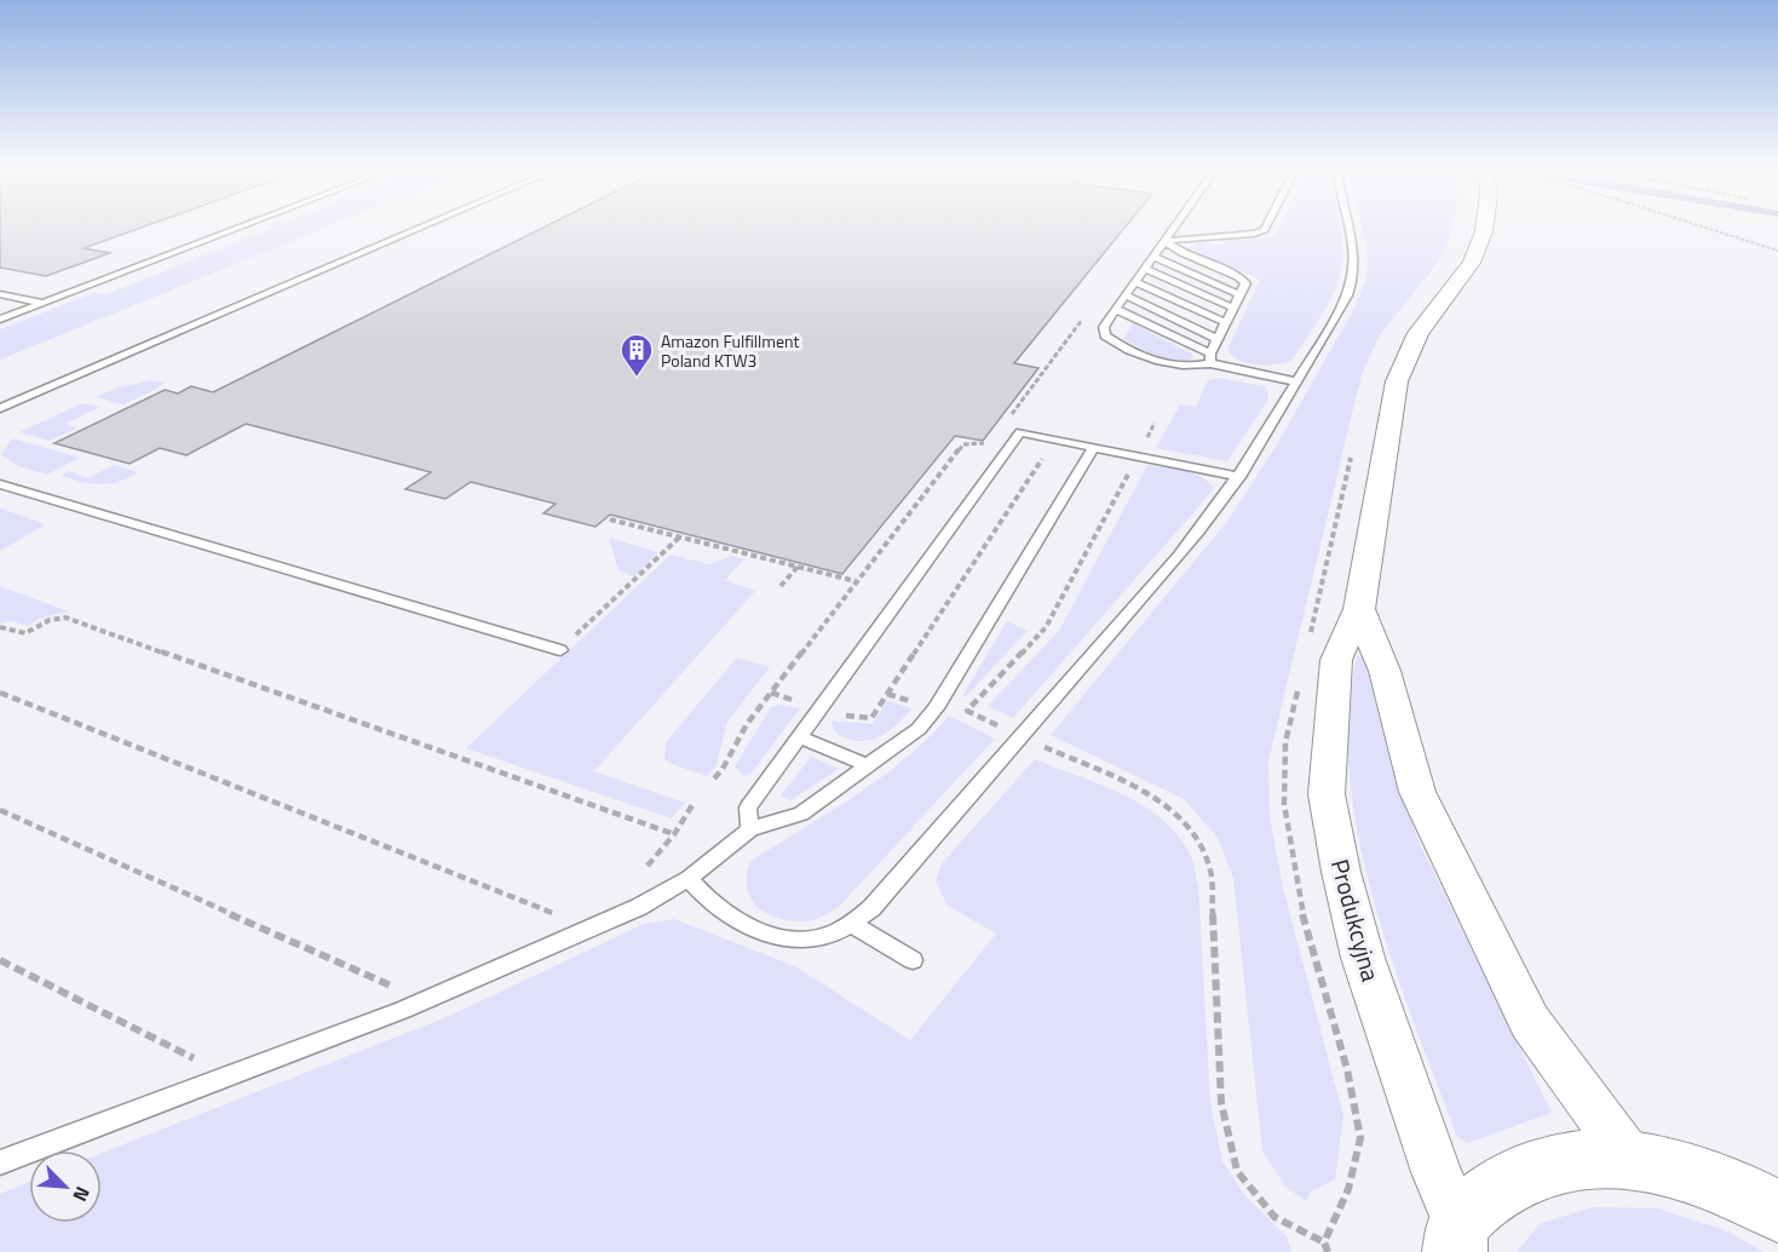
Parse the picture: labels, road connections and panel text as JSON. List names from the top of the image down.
{
  "streets": {
    "street": ["Produkcyjna"]
  },
  "places": {
    "building": ["Amazon Fulfillment Poland KTW3"]
  },
  "north": "bottom right"
}
